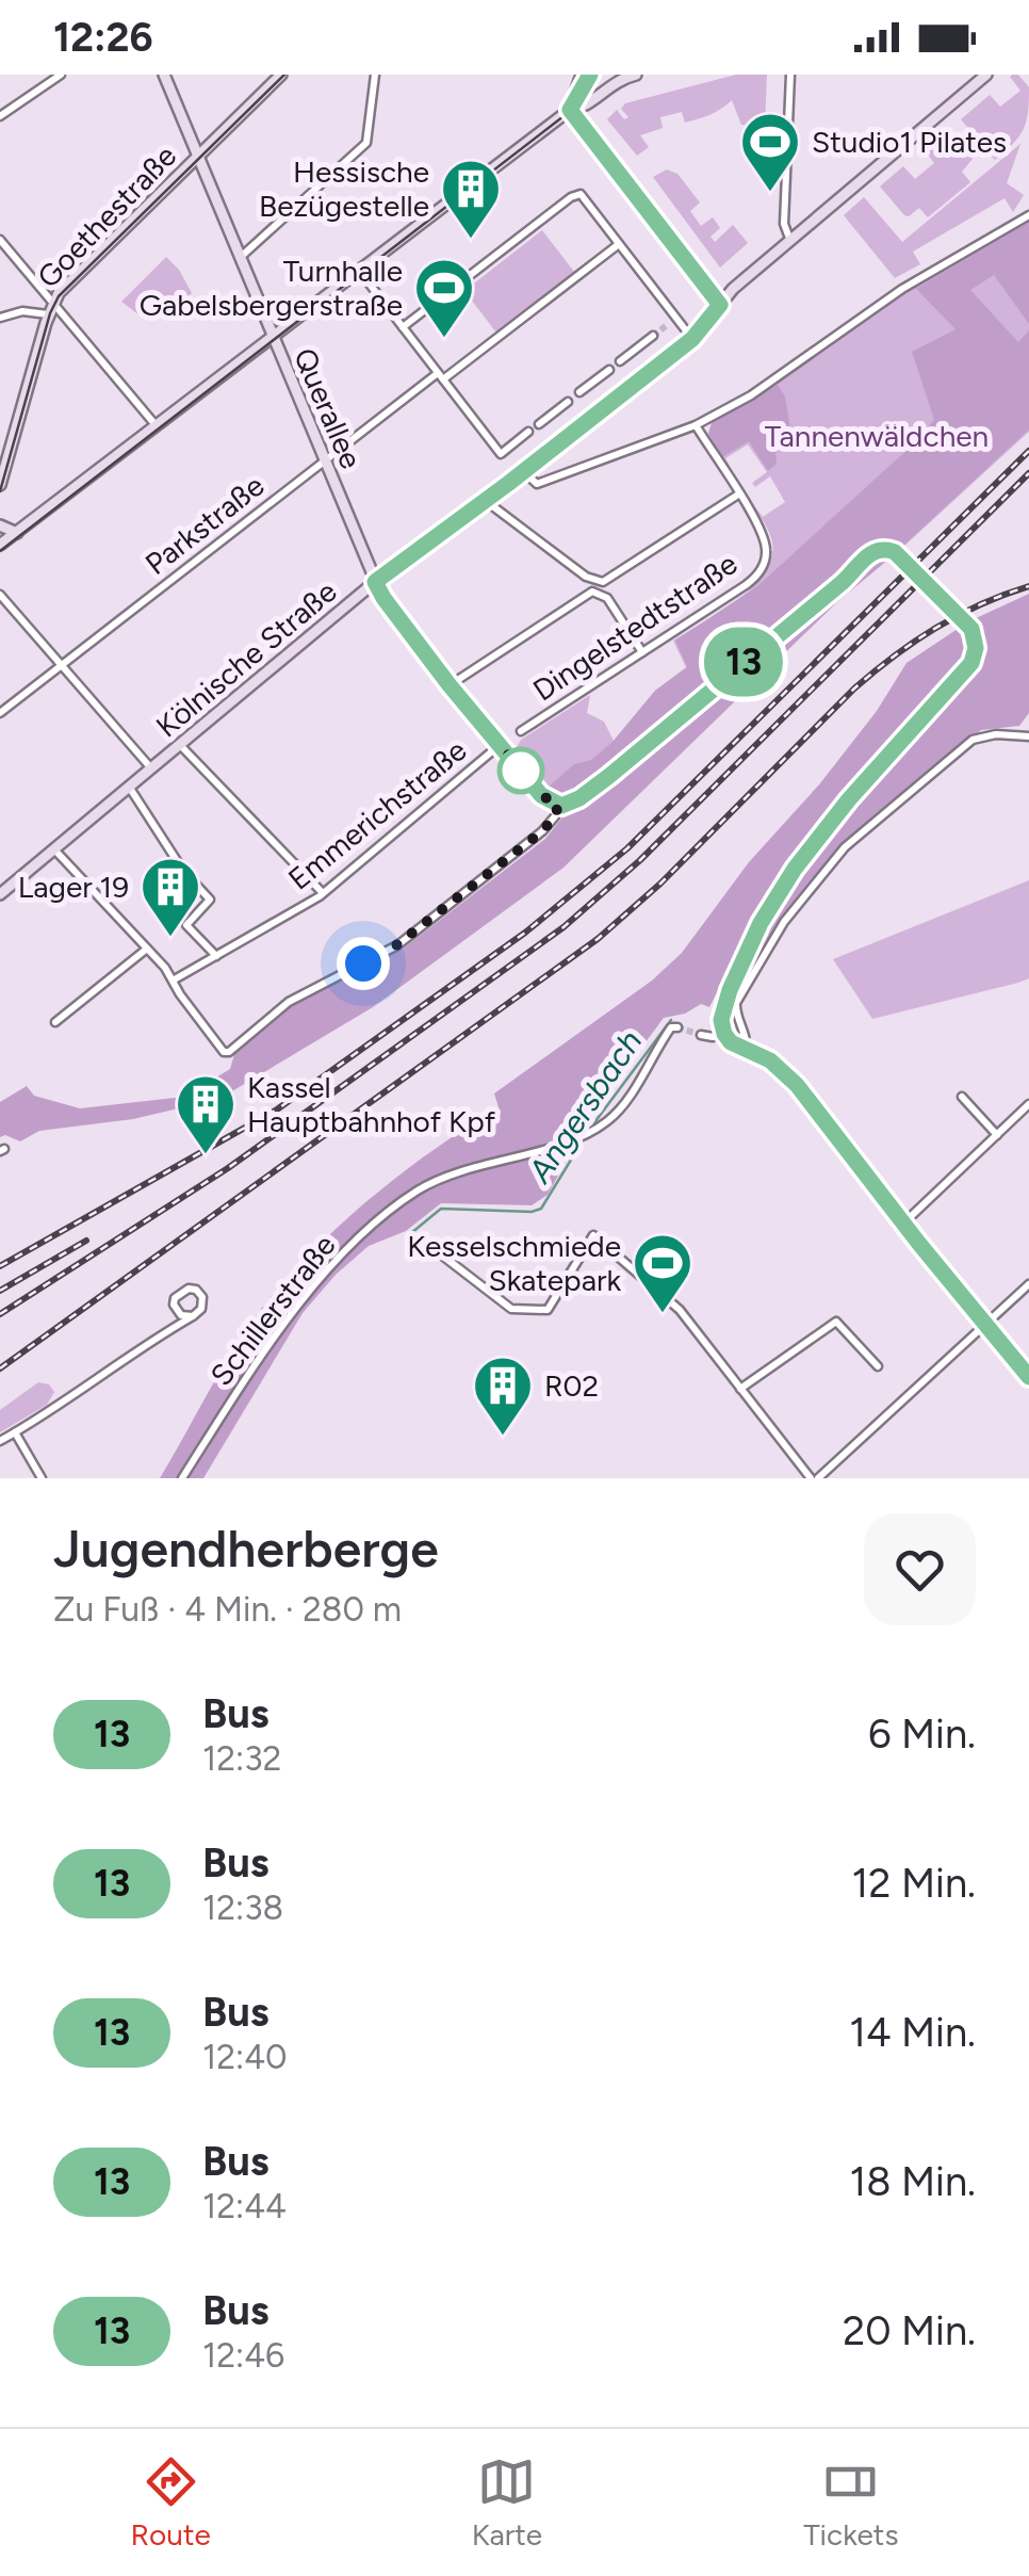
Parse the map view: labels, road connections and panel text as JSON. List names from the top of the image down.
{
  "streets": {
    "street": [
      "Goethestraße",
      "Querallee",
      "Parkstraße",
      "Dingelstedtstraße",
      "Kölnische Straße",
      "Emmerichstraße",
      "Schillerstraße"
    ]
  },
  "crossings": [
    ["Goethestraße", "Querallee"],
    ["Querallee", "Parkstraße"],
    ["Querallee", "Kölnische Straße"],
    ["Querallee", "Emmerichstraße"]
  ],
  "water": ["Angersbach"],
  "parks": ["Tannenwäldchen"],
  "places": {
    "sports": ["Studio1 Pilates", "Turnhalle Gabelsbergerstraße", "Kesselschmiede Skatepark"],
    "building": [
      "Hessische Bezügestelle",
      "Lager 19",
      "Kassel Hauptbahnhof Kpf",
      "R02"
    ]
  },
  "lines": ["bus line 13"],
  "page": {
    "status": "12:26",
    "on_map": "13",
    "heading": ["Jugendherberge", "Zu Fuß · 4 Min. · 280 m"],
    "list": [
      {
        "mark": "13",
        "name": "Bus",
        "note": "12:32",
        "value": "6 Min."
      },
      {
        "mark": "13",
        "name": "Bus",
        "note": "12:38",
        "value": "12 Min."
      },
      {
        "mark": "13",
        "name": "Bus",
        "note": "12:40",
        "value": "14 Min."
      },
      {
        "mark": "13",
        "name": "Bus",
        "note": "12:44",
        "value": "18 Min."
      },
      {
        "mark": "13",
        "name": "Bus",
        "note": "12:46",
        "value": "20 Min."
      }
    ],
    "tabs": ["Route", "Karte", "Tickets"]
  }
}
